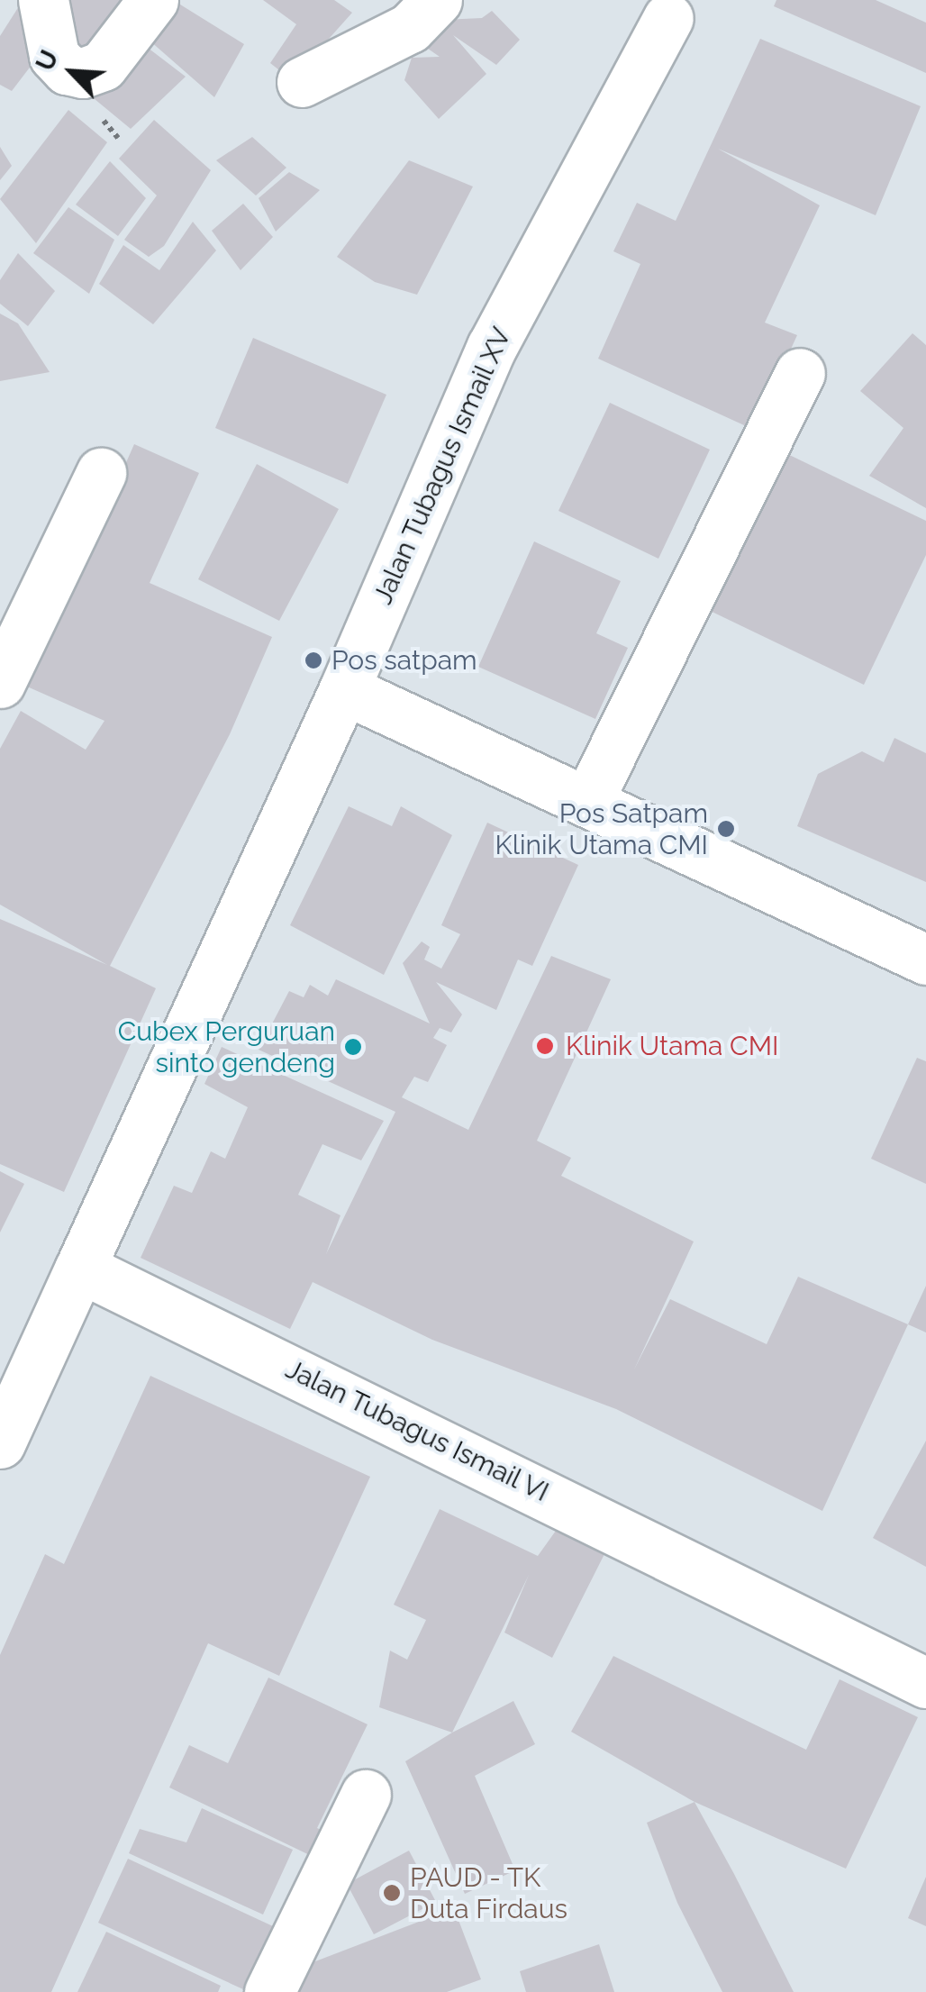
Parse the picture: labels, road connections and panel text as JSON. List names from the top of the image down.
{
  "streets": {
    "street": ["Jalan Tubagus Ismail XV", "Jalan Tubagus Ismail VI"]
  },
  "crossings": [
    ["Jalan Tubagus Ismail XV", "Jalan Tubagus Ismail VI"]
  ],
  "places": [
    "Pos satpam",
    "Pos Satpam Klinik Utama CMI",
    "Klinik Utama CMI",
    "Cubex Perguruan sinto gendeng",
    "PAUD - TK Duta Firdaus"
  ],
  "north": "top left"
}
